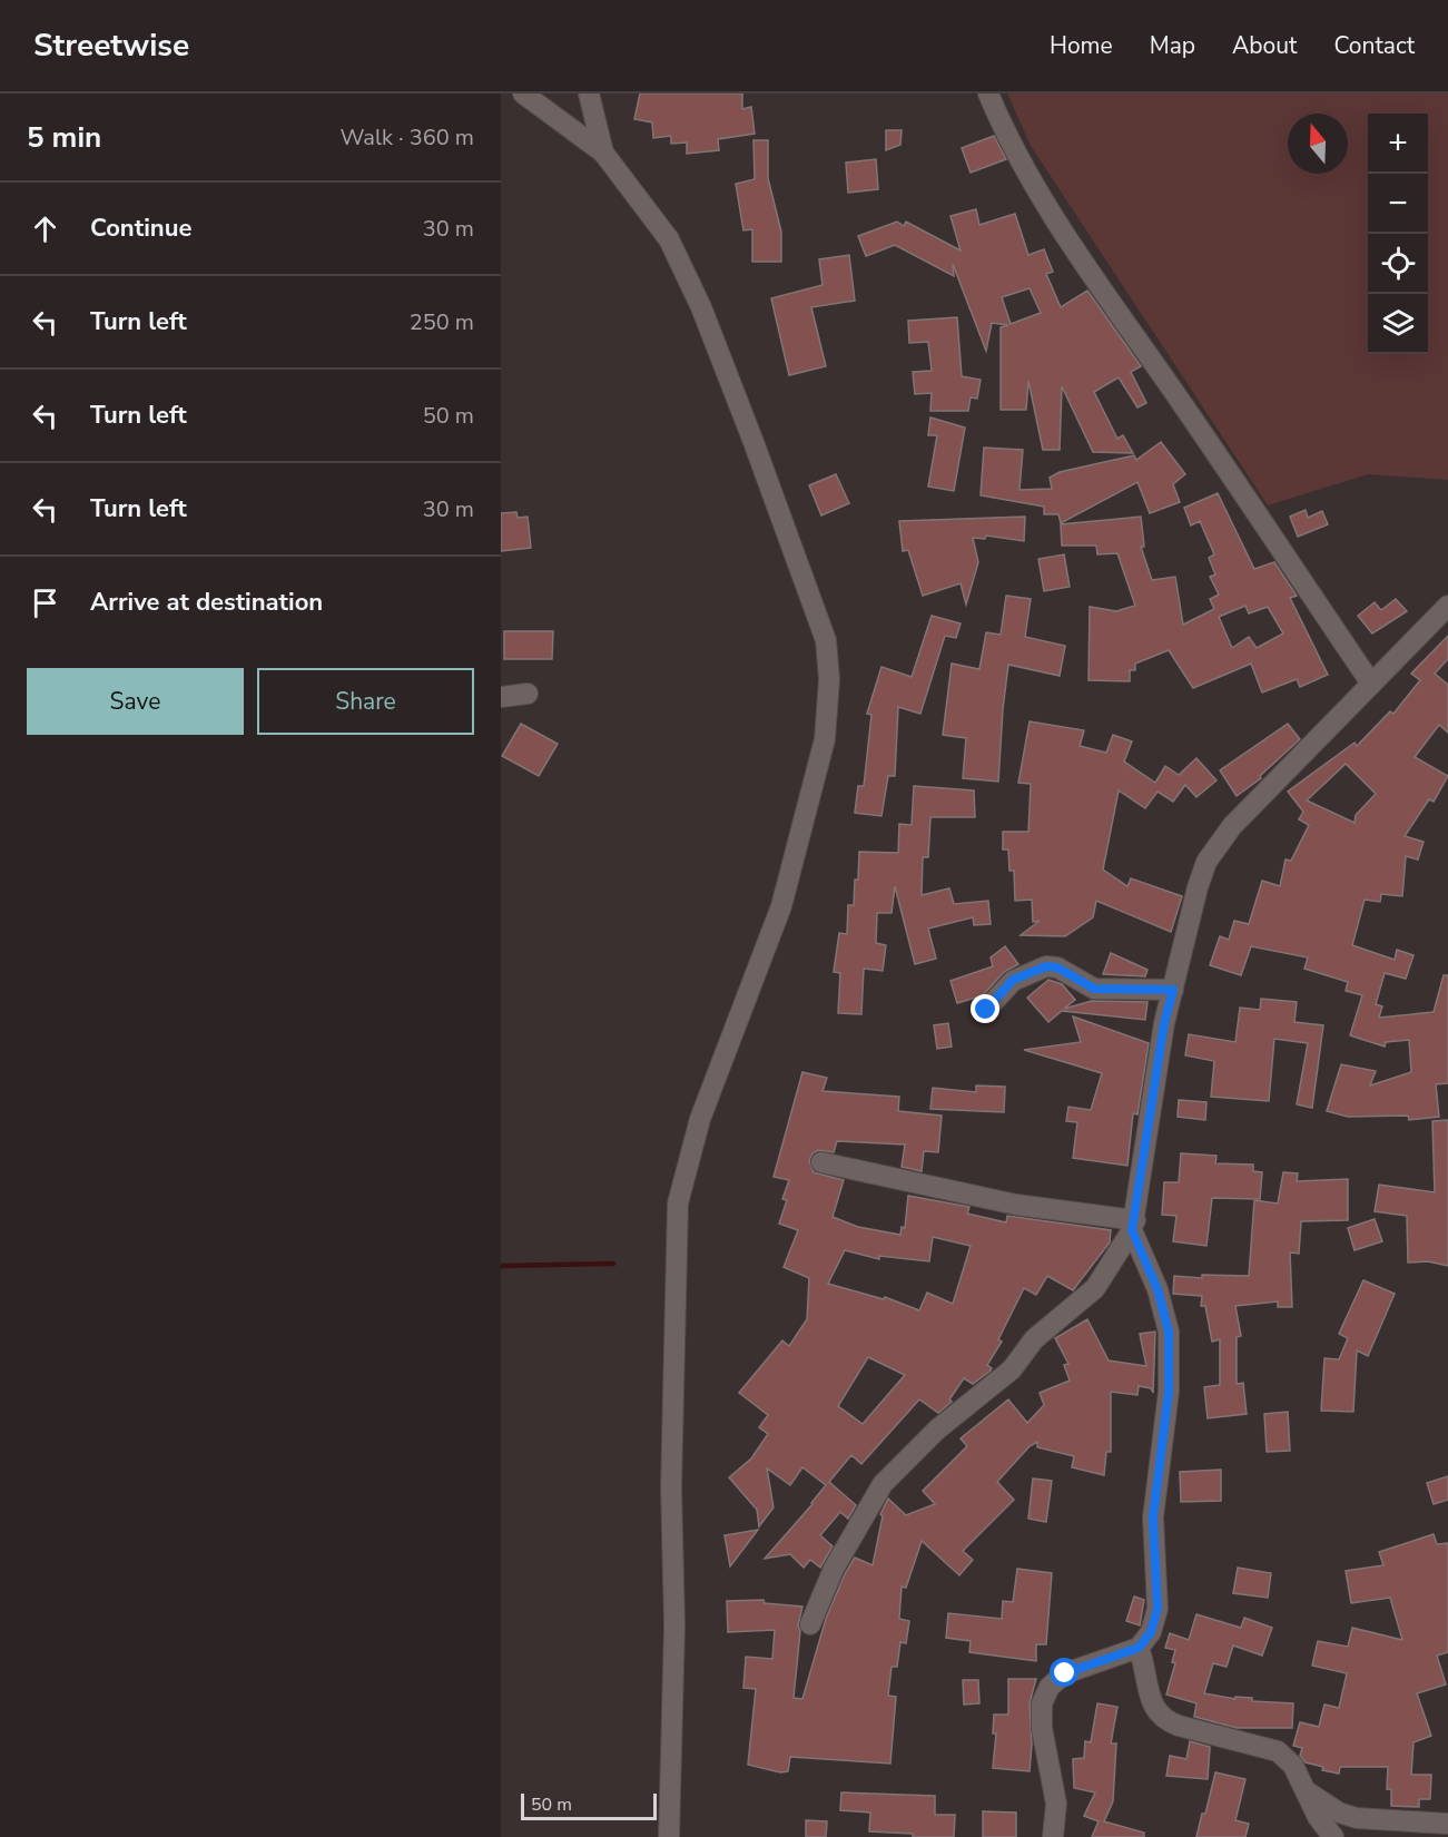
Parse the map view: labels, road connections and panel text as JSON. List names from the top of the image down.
{
  "scale_bar": "50 m",
  "north": "top",
  "page": {
    "header": "Streetwise",
    "nav": [
      "Home",
      "Map",
      "About",
      "Contact"
    ],
    "heading": ["5 min", "Walk · 360 m"],
    "map_buttons": ["+", "−"],
    "list": [
      ["Continue", "30 m"],
      ["Turn left", "250 m"],
      ["Turn left", "50 m"],
      ["Turn left", "30 m"],
      "Arrive at destination"
    ],
    "buttons": ["Save", "Share"],
    "scale": "50 m"
  }
}
